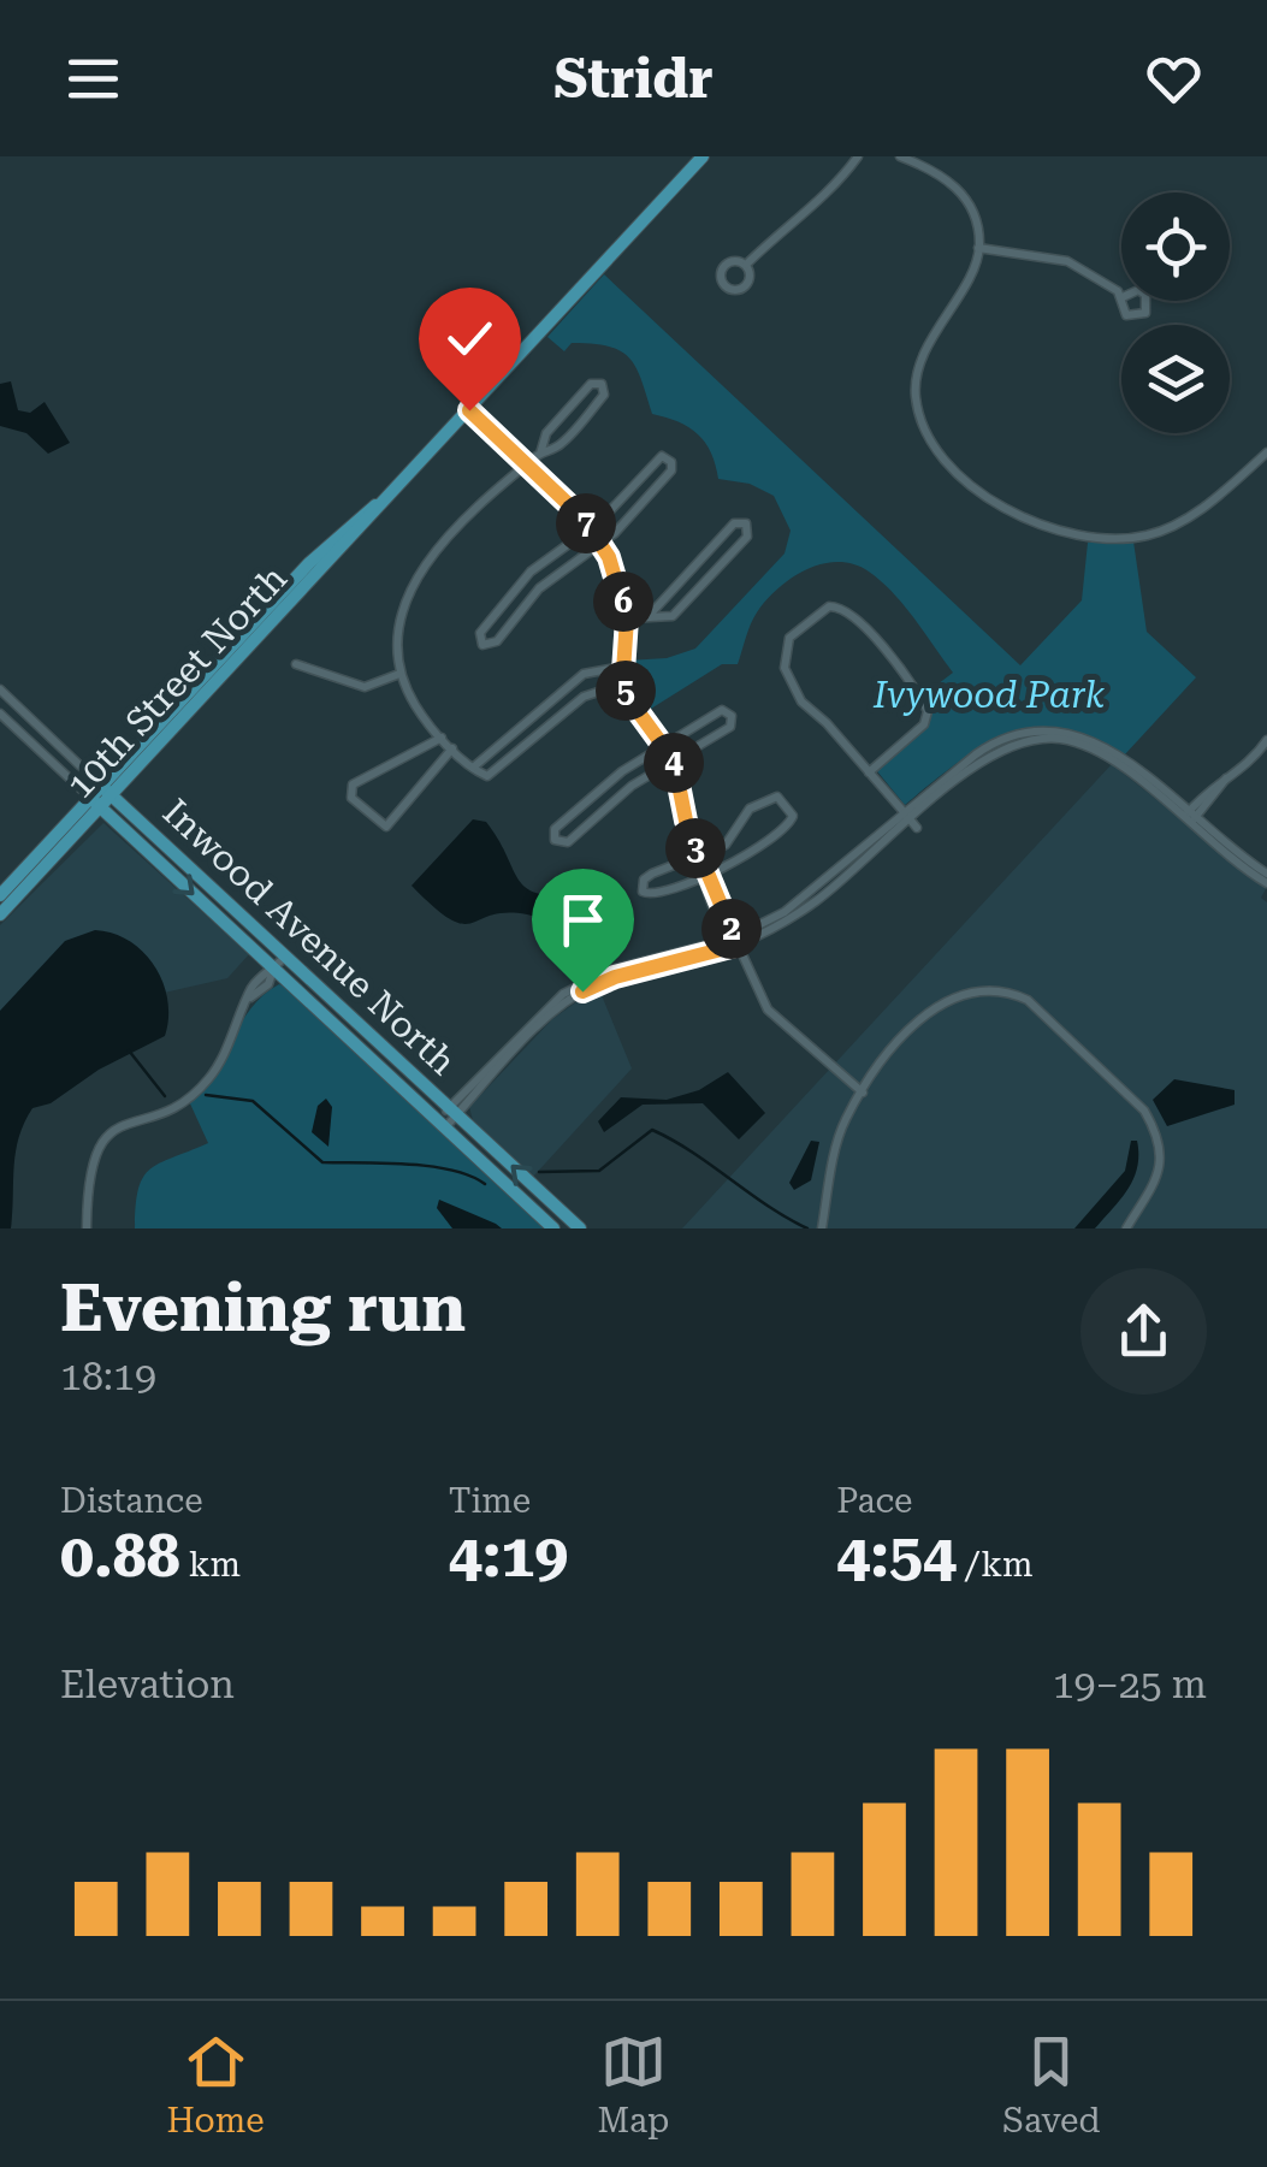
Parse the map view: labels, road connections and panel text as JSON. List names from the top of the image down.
{
  "streets": {
    "main road": ["10th Street North", "Inwood Avenue North"]
  },
  "crossings": [
    ["10th Street North", "Inwood Avenue North"]
  ],
  "parks": ["Ivywood Park"],
  "page": {
    "header": "Stridr",
    "pins": [
      "7",
      "6",
      "5",
      "4",
      "3",
      "2"
    ],
    "heading": ["Evening run", "18:19"],
    "stats": [
      ["Distance", "0.88 km"],
      ["Time", "4:19"],
      ["Pace", "4:54 /km"]
    ],
    "chart": ["Elevation", "19–25 m"],
    "tabs": ["Home", "Map", "Saved"]
  }
}
